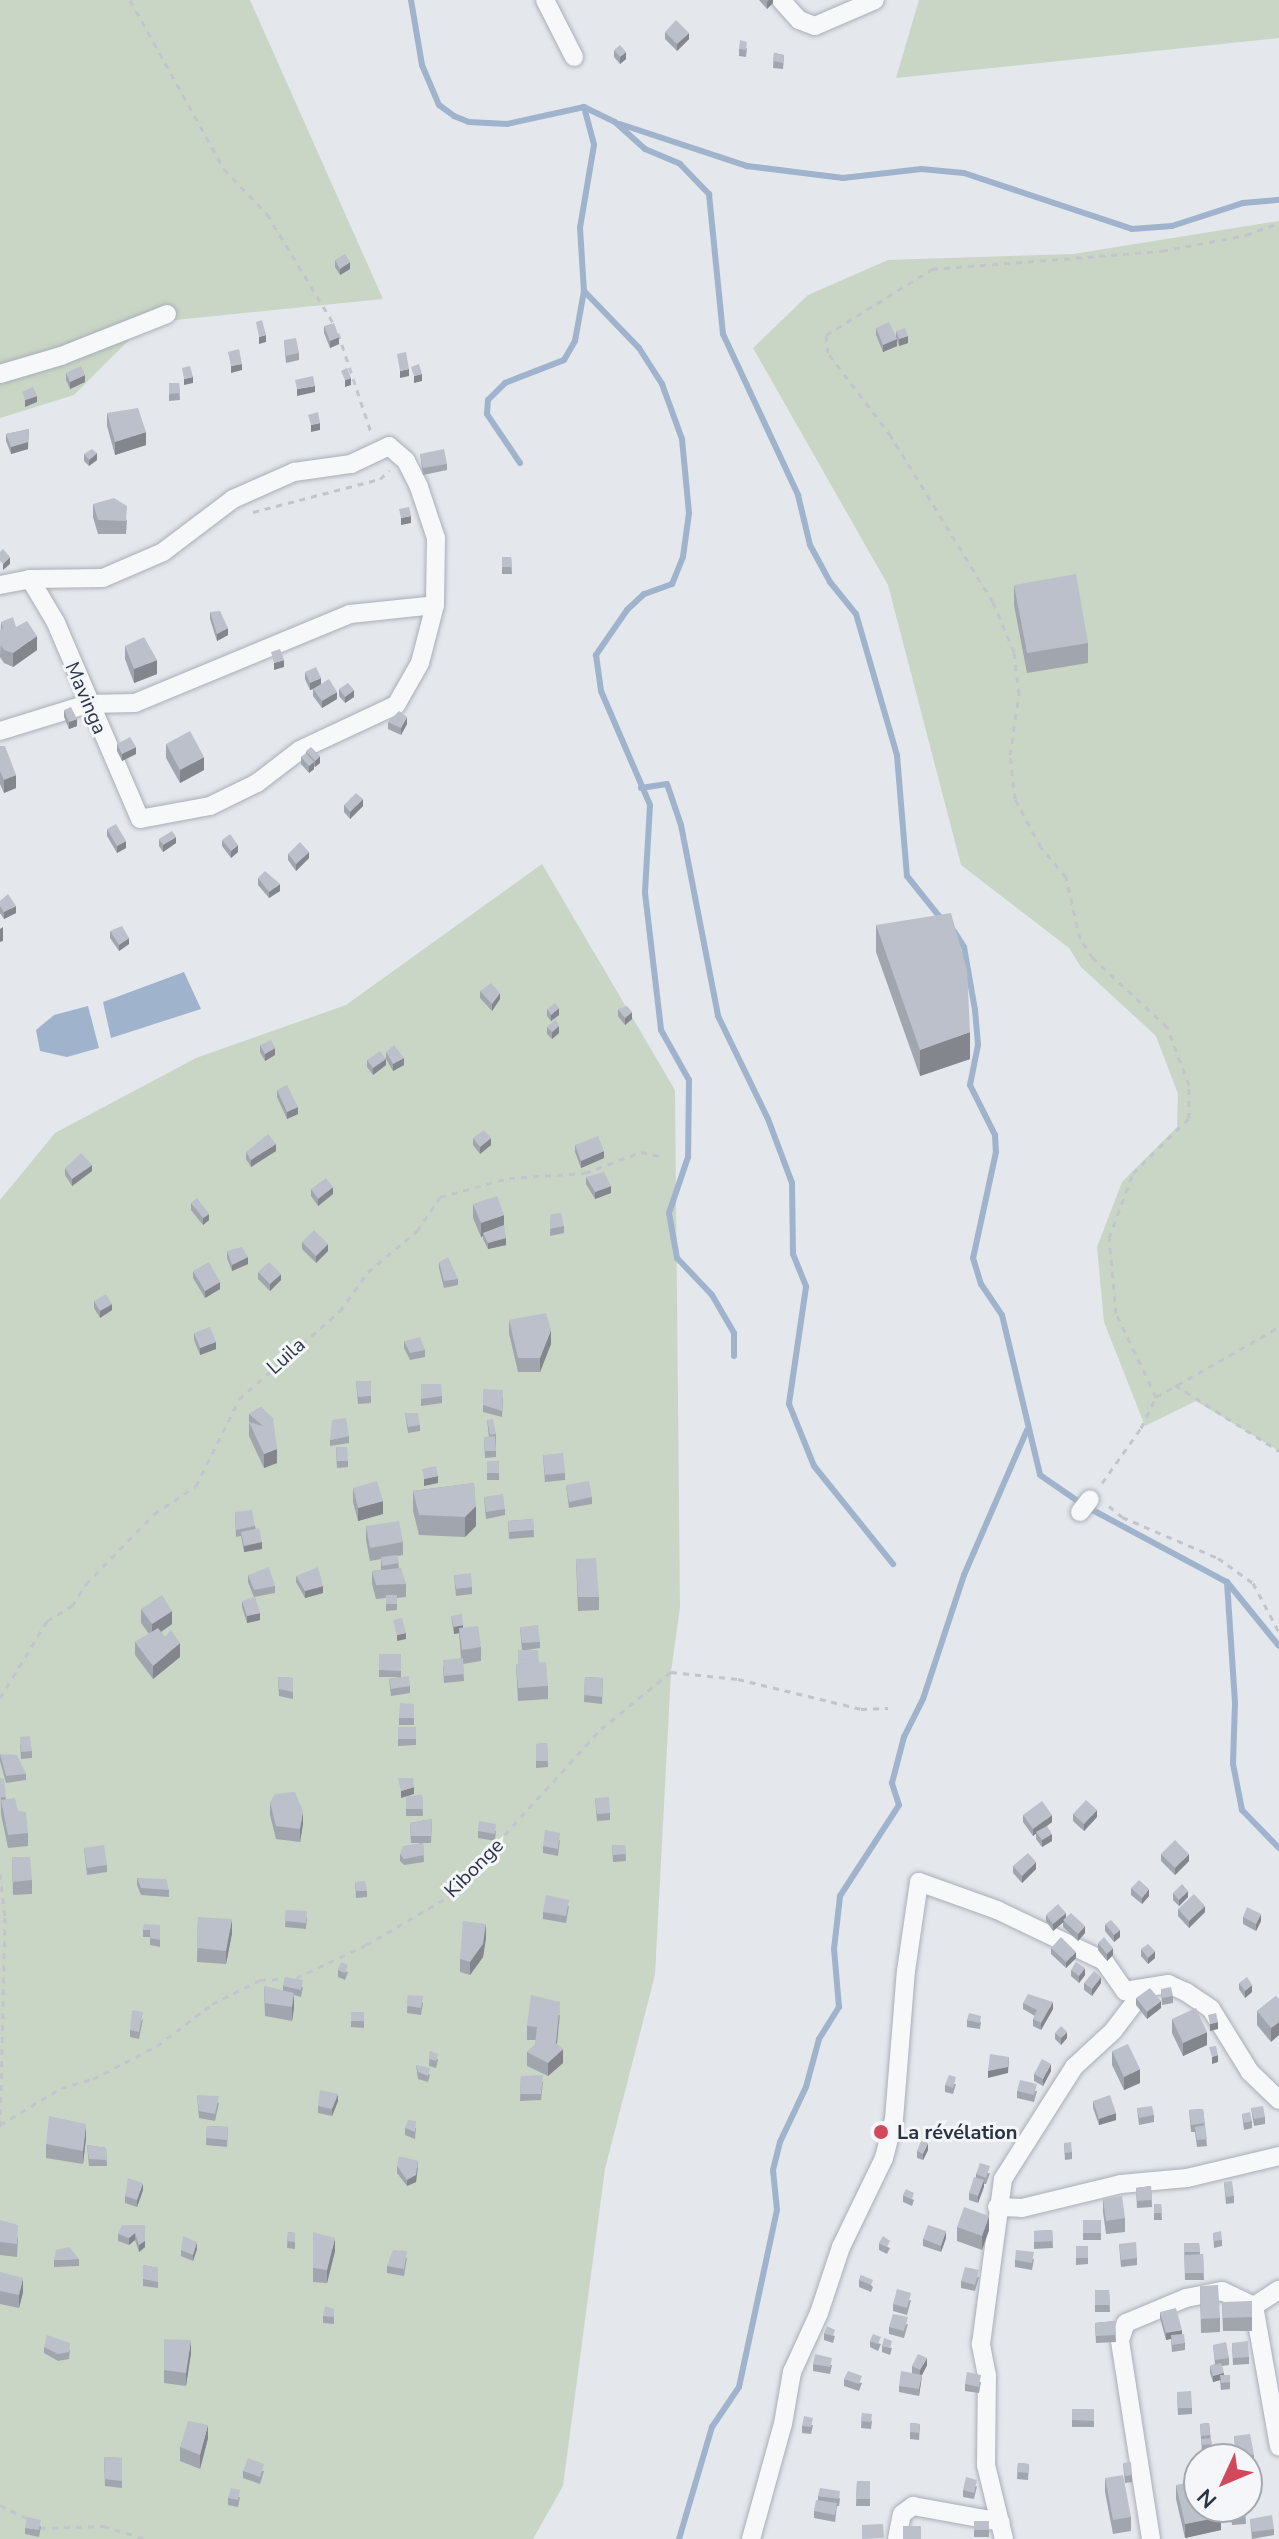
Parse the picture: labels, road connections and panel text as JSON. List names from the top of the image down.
{
  "streets": {
    "street": ["Mavinga"],
    "path": ["Luila", "Kibonge"]
  },
  "places": ["La révélation"],
  "north": "bottom left"
}
